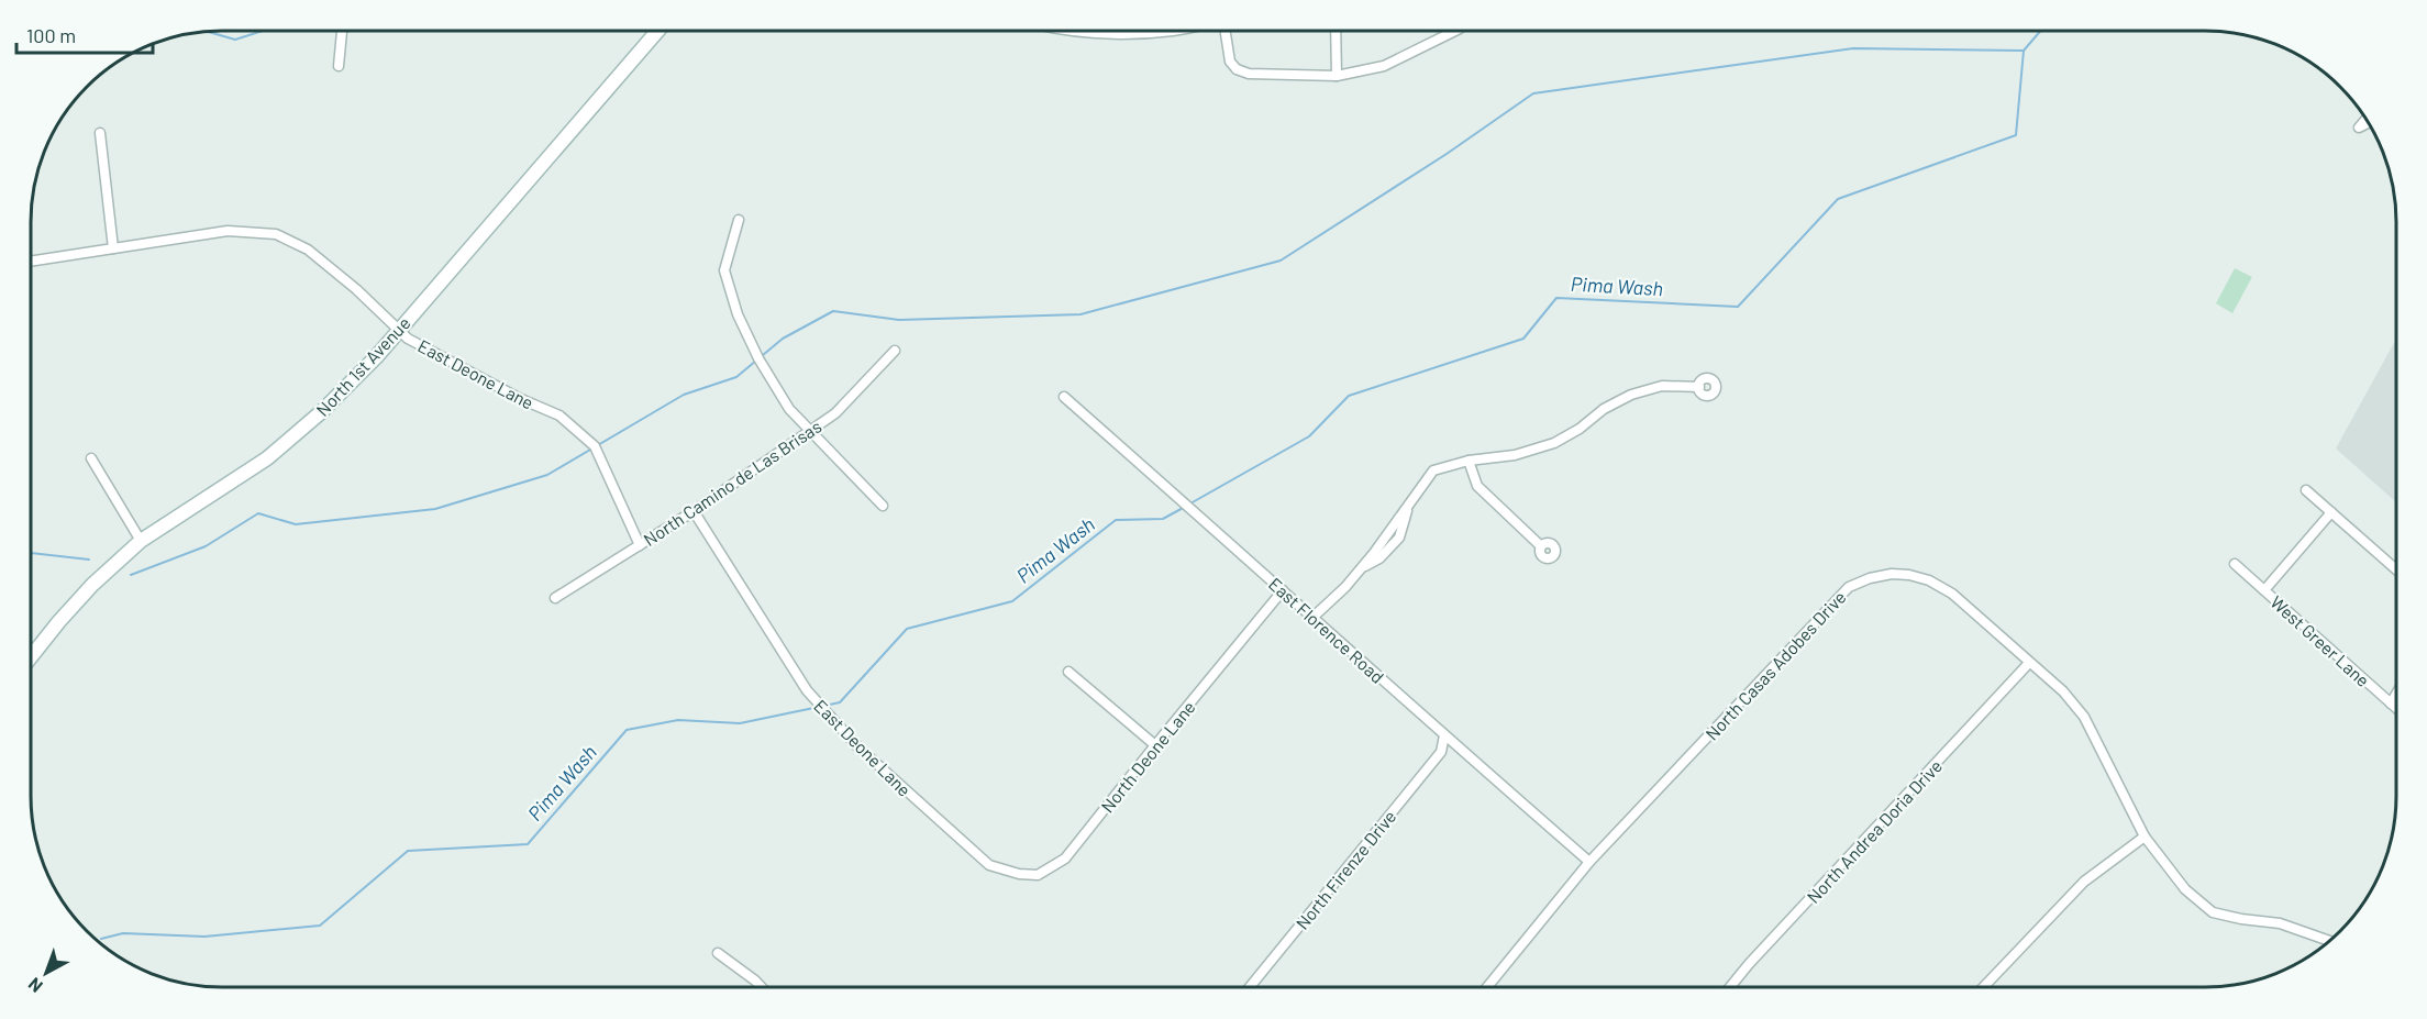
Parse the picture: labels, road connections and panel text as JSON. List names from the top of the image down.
{
  "streets": {
    "main road": ["North 1st Avenue"],
    "street": [
      "East Deone Lane",
      "North Camino de Las Brisas",
      "East Florence Road",
      "West Greer Lane",
      "North Casas Adobes Drive",
      "North Deone Lane",
      "North Andrea Doria Drive",
      "North Firenze Drive"
    ]
  },
  "crossings": [
    ["North 1st Avenue", "East Deone Lane"],
    ["East Deone Lane", "North Camino de Las Brisas"],
    ["East Deone Lane", "North Deone Lane"],
    ["East Florence Road", "North Casas Adobes Drive"],
    ["East Florence Road", "North Deone Lane"],
    ["East Florence Road", "North Firenze Drive"],
    ["North Casas Adobes Drive", "North Andrea Doria Drive"]
  ],
  "water": ["Pima Wash"],
  "scale_bar": "100 m",
  "north": "bottom left"
}
